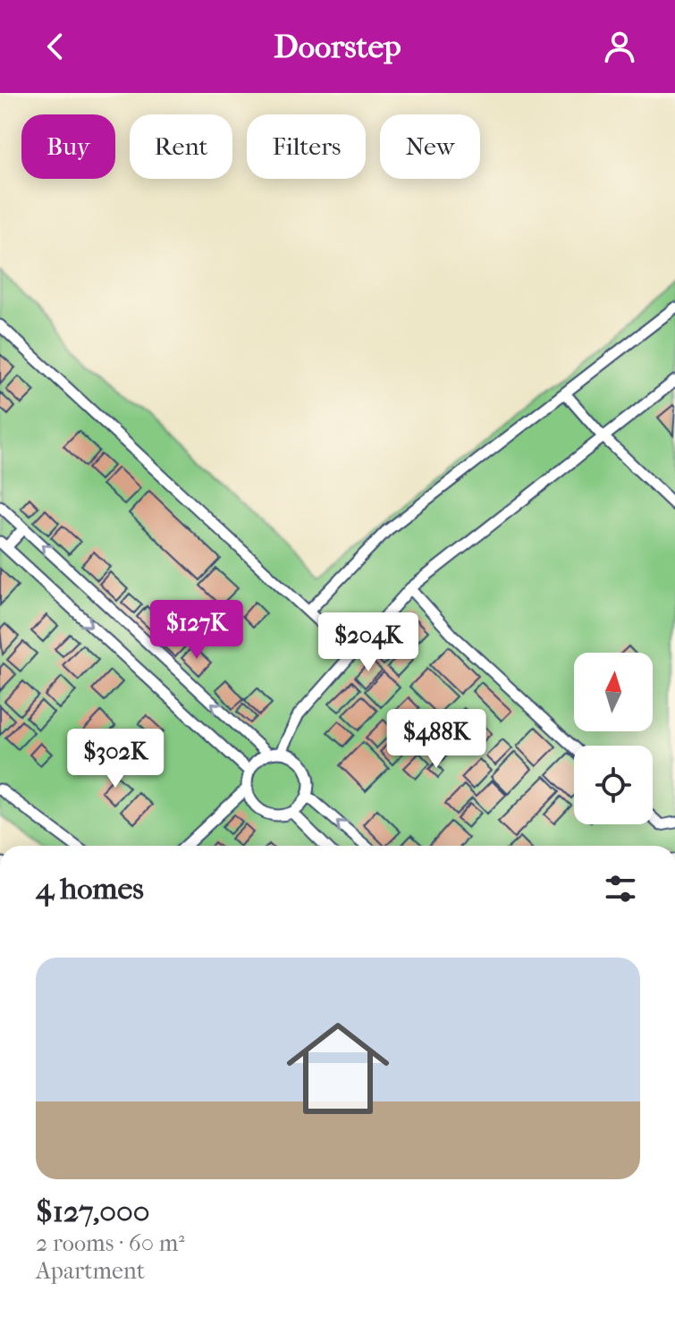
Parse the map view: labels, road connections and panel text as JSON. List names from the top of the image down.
{
  "north": "top",
  "page": {
    "header": "Doorstep",
    "chip": [
      "Buy",
      "Rent",
      "Filters",
      "New"
    ],
    "price": [
      "$127K",
      "$204K",
      "$488K",
      "$302K"
    ],
    "heading": "4 homes",
    "list": [
      {
        "name": "$127,000",
        "note": "2 rooms · 60 m² · Apartment"
      }
    ]
  }
}
